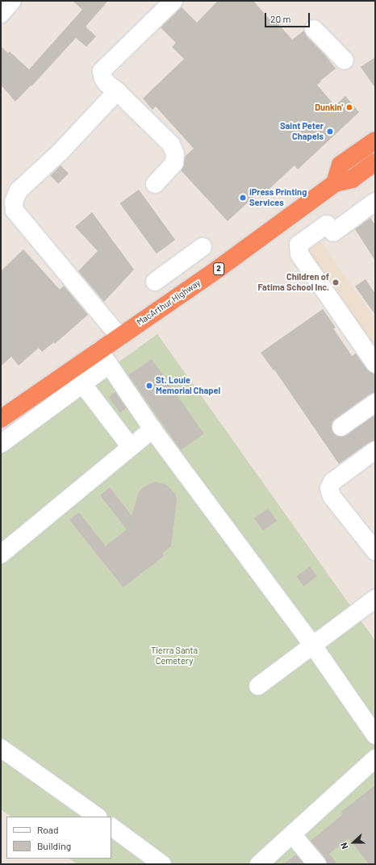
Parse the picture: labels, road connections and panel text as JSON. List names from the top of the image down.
{
  "streets": {
    "highway": ["2", "MacArthur Highway"]
  },
  "parks": ["Tierra Santa Cemetery"],
  "places": [
    "Dunkin'",
    "Saint Peter Chapels",
    "iPress Printing Services",
    "Children of Fatima School Inc.",
    "St. Louie Memorial Chapel"
  ],
  "legend": ["Road", "Building"],
  "scale_bar": "20 m",
  "north": "left"
}
